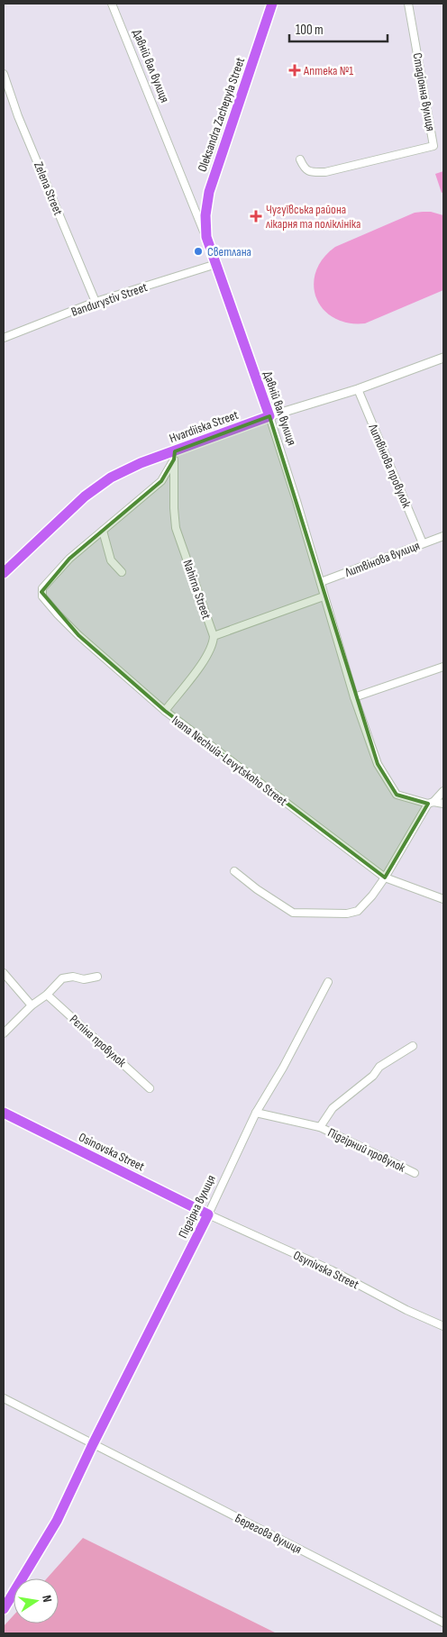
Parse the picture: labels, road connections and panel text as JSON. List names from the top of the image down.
{
  "streets": {
    "main road": [
      "Давній вал вулиця",
      "Oleksandra Zachepyla Street",
      "Hvardiiska Street",
      "Osinovska Street",
      "Підгірна вулиця"
    ],
    "street": [
      "Стадіонна вулиця",
      "Zelena Street",
      "Bandurystiv Street",
      "Литвінова провулок",
      "Литвінова вулиця",
      "Nahirna Street",
      "Ivana Nechuia-Levytskoho Street",
      "Рєпіна провулок",
      "Підгірний провулок",
      "Osynivska Street",
      "Берегова вулиця"
    ]
  },
  "crossings": [
    ["Давній вал вулиця", "Oleksandra Zachepyla Street"],
    ["Давній вал вулиця", "Bandurystiv Street"],
    ["Давній вал вулиця", "Hvardiiska Street"],
    ["Давній вал вулиця", "Литвінова вулиця"],
    ["Zelena Street", "Bandurystiv Street"],
    ["Hvardiiska Street", "Литвінова провулок"],
    ["Hvardiiska Street", "Nahirna Street"],
    ["Литвінова провулок", "Литвінова вулиця"],
    ["Підгірний провулок", "Підгірна вулиця"],
    ["Osinovska Street", "Підгірна вулиця"],
    ["Osinovska Street", "Osynivska Street"],
    ["Підгірна вулиця", "Osynivska Street"],
    ["Підгірна вулиця", "Берегова вулиця"]
  ],
  "places": {
    "health": ["Аптека №1", "Чугуївська района лікарня та поліклініка"],
    "other": ["Светлана"]
  },
  "scale_bar": "100 m",
  "north": "right"
}
